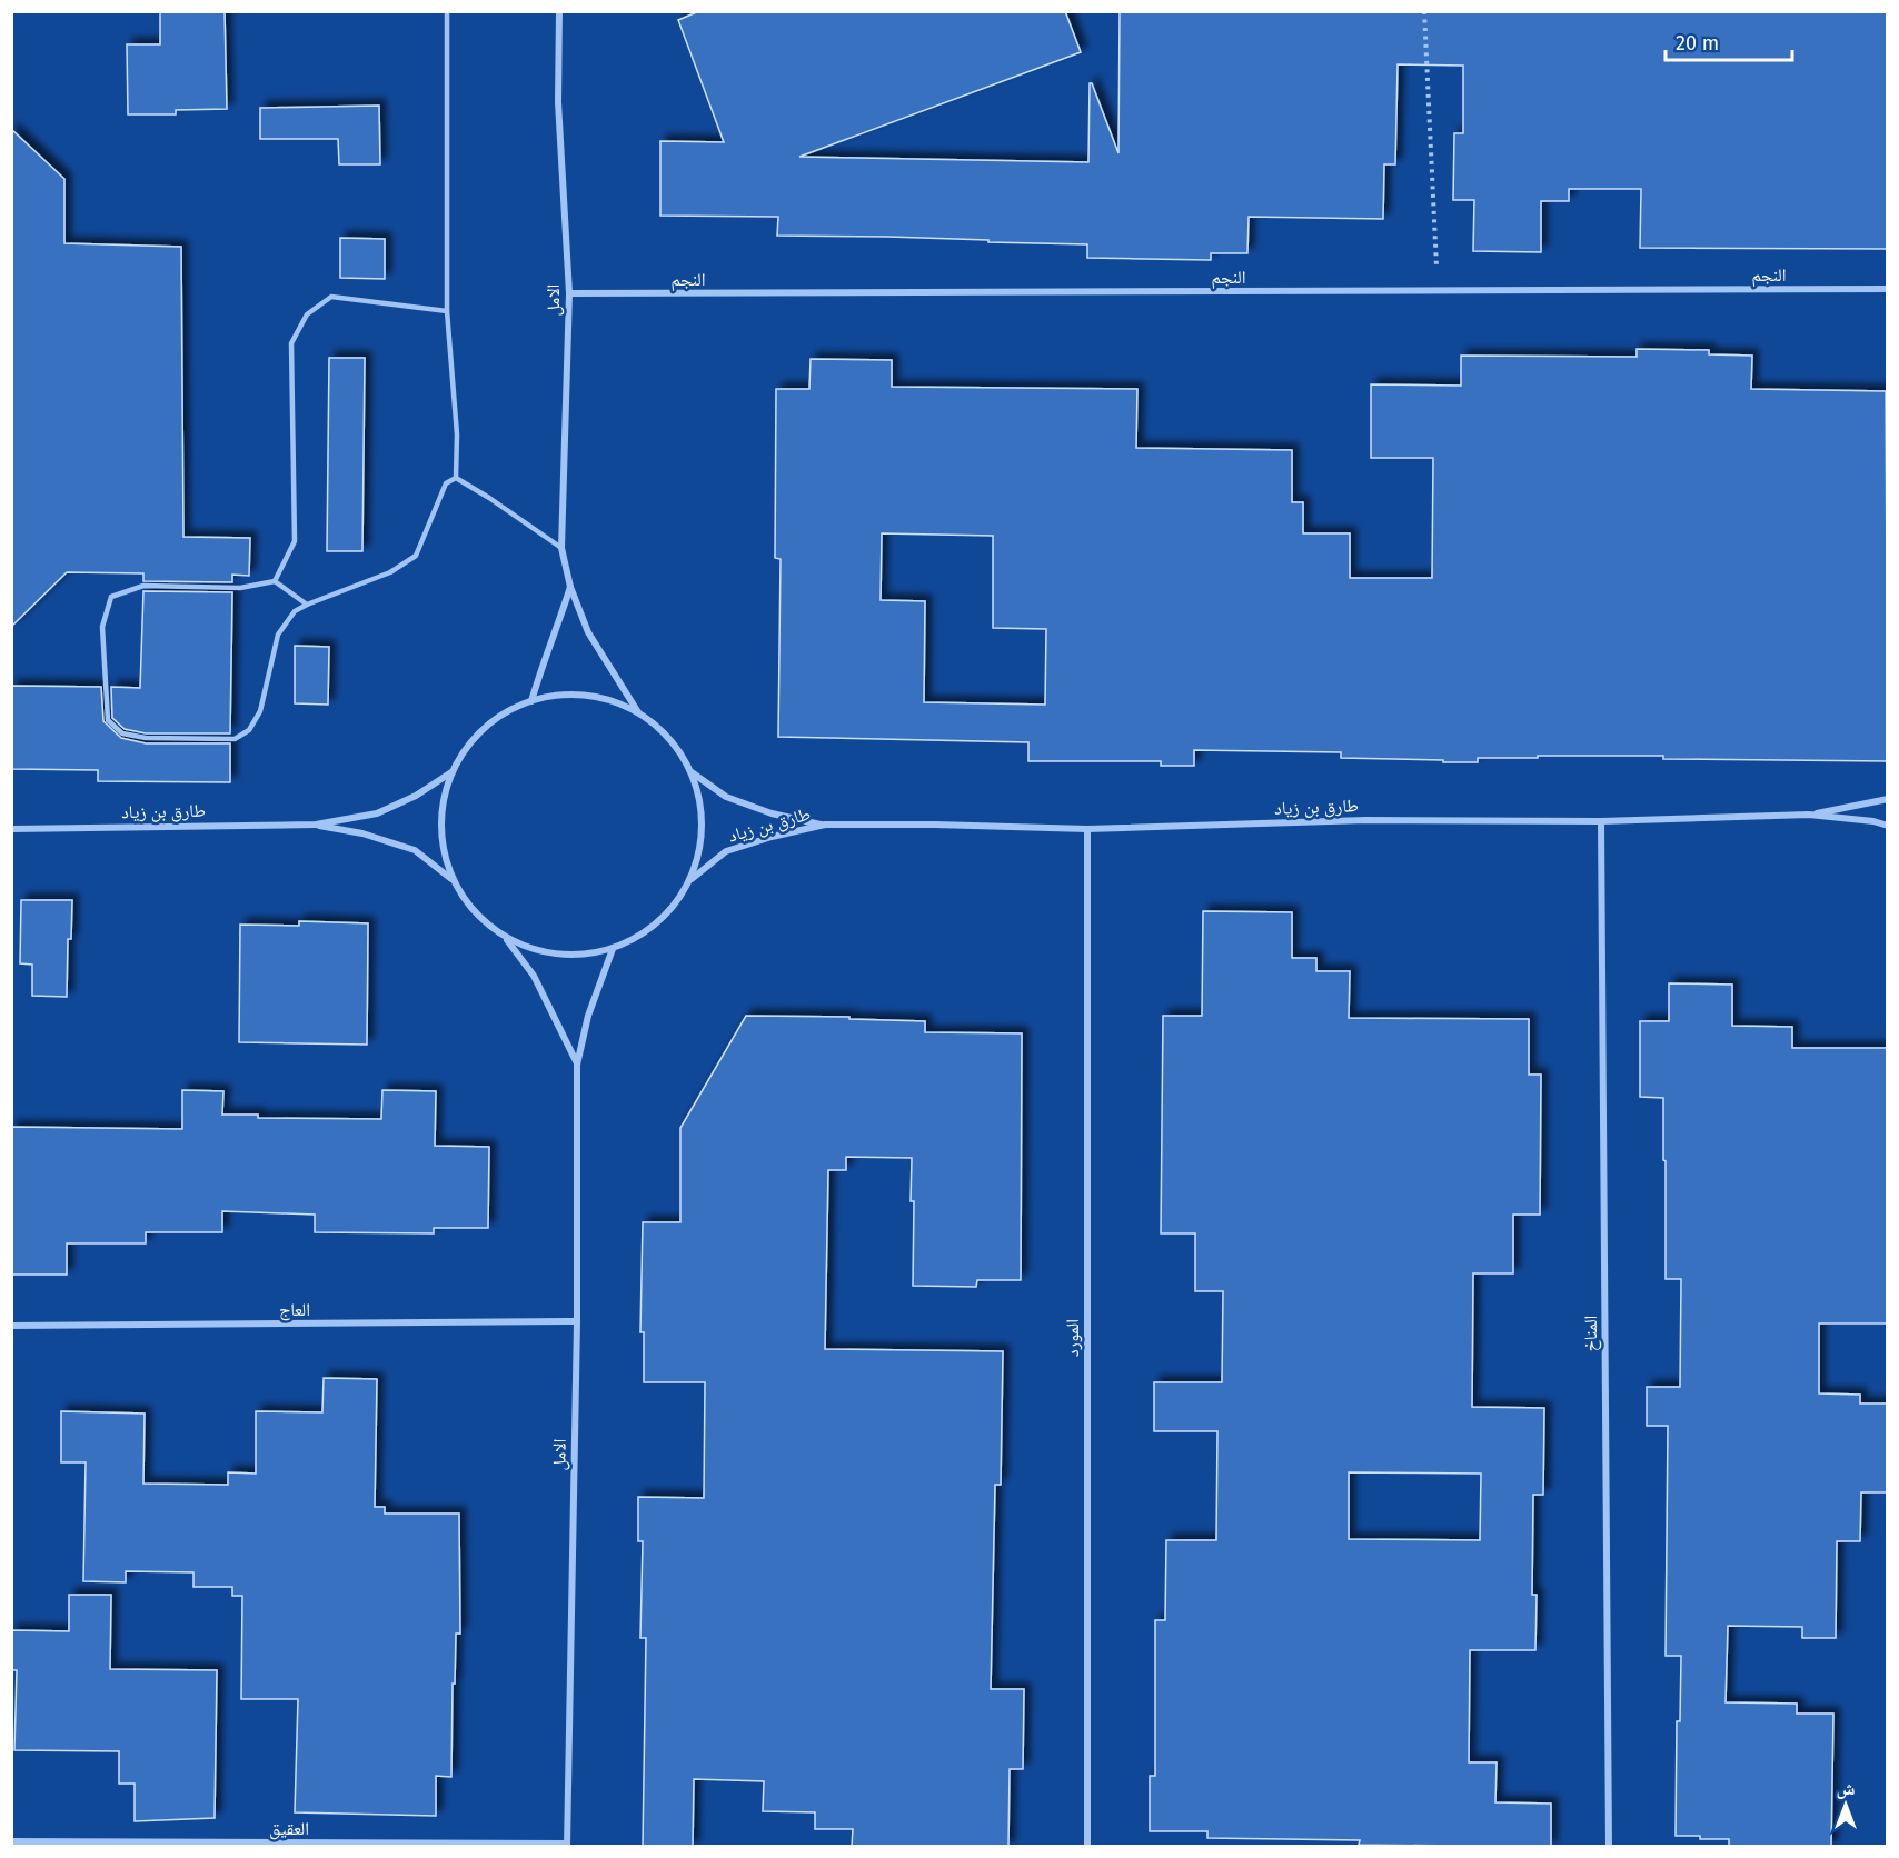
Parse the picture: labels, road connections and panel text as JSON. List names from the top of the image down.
{
  "streets": {
    "street": [
      "النجم",
      "الامل",
      "طارق بن زياد",
      "العاج",
      "المناخ",
      "المورد",
      "العقيق"
    ]
  },
  "crossings": [
    ["النجم", "الامل"],
    ["الامل", "العاج"],
    ["الامل", "العقيق"],
    ["طارق بن زياد", "المناخ"],
    ["طارق بن زياد", "المورد"]
  ],
  "scale_bar": "20 m",
  "north": "top"
}
